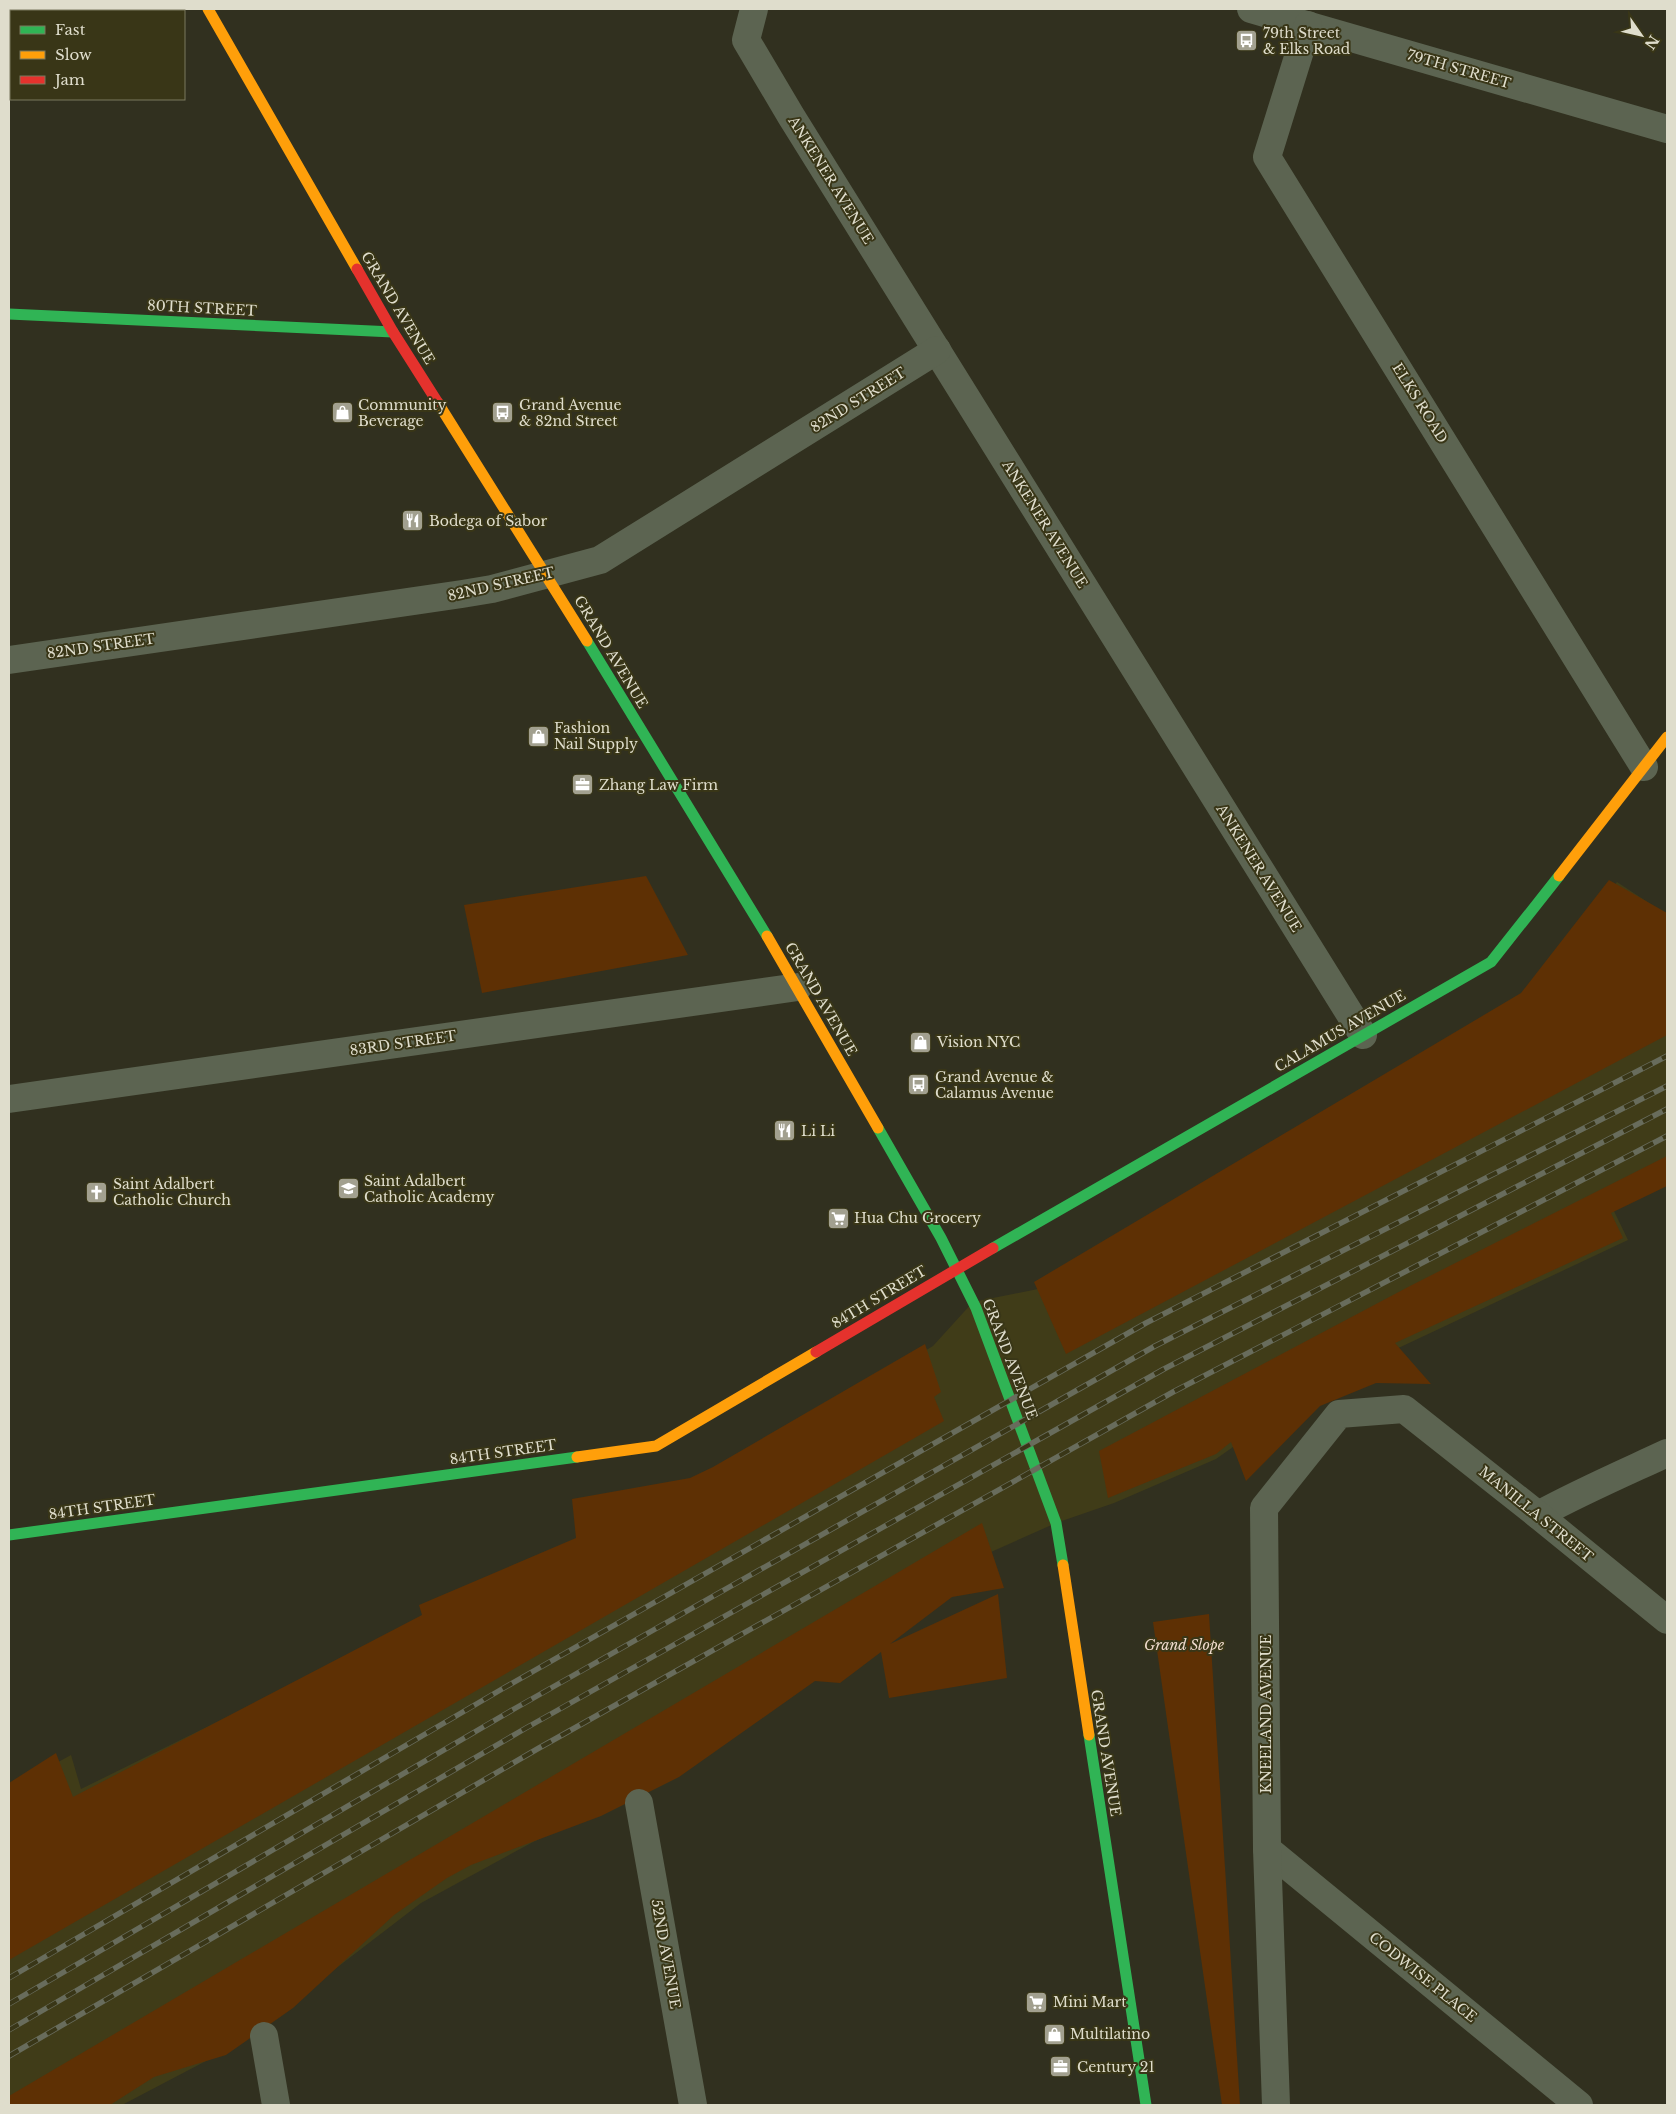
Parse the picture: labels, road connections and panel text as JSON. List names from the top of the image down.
{
  "streets": {
    "main road": [
      "80TH STREET",
      "GRAND AVENUE",
      "CALAMUS AVENUE",
      "84TH STREET"
    ],
    "street": [
      "79TH STREET",
      "ANKENER AVENUE",
      "82ND STREET",
      "ELKS ROAD",
      "83RD STREET",
      "MANILLA STREET",
      "KNEELAND AVENUE",
      "52ND AVENUE",
      "CODWISE PLACE"
    ]
  },
  "crossings": [
    ["79TH STREET", "ELKS ROAD"],
    ["ANKENER AVENUE", "82ND STREET"],
    ["ANKENER AVENUE", "CALAMUS AVENUE"],
    ["80TH STREET", "GRAND AVENUE"],
    ["GRAND AVENUE", "82ND STREET"],
    ["GRAND AVENUE", "CALAMUS AVENUE"],
    ["GRAND AVENUE", "83RD STREET"],
    ["GRAND AVENUE", "84TH STREET"],
    ["ELKS ROAD", "CALAMUS AVENUE"],
    ["CALAMUS AVENUE", "84TH STREET"],
    ["MANILLA STREET", "KNEELAND AVENUE"],
    ["KNEELAND AVENUE", "CODWISE PLACE"]
  ],
  "parks": ["Grand Slope"],
  "places": {
    "bus stop": ["79th Street & Elks Road", "Grand Avenue & 82nd Street", "Grand Avenue & Calamus Avenue"],
    "shop": [
      "Community Beverage",
      "Fashion Nail Supply",
      "Vision NYC",
      "Multilatino"
    ],
    "restaurant": ["Bodega of Sabor", "Li Li"],
    "office": ["Zhang Law Firm", "Century 21"],
    "school or university": ["Saint Adalbert Catholic Academy"],
    "church": ["Saint Adalbert Catholic Church"],
    "supermarket": ["Hua Chu Grocery", "Mini Mart"]
  },
  "legend": ["Fast", "Slow", "Jam"],
  "north": "bottom right"
}
